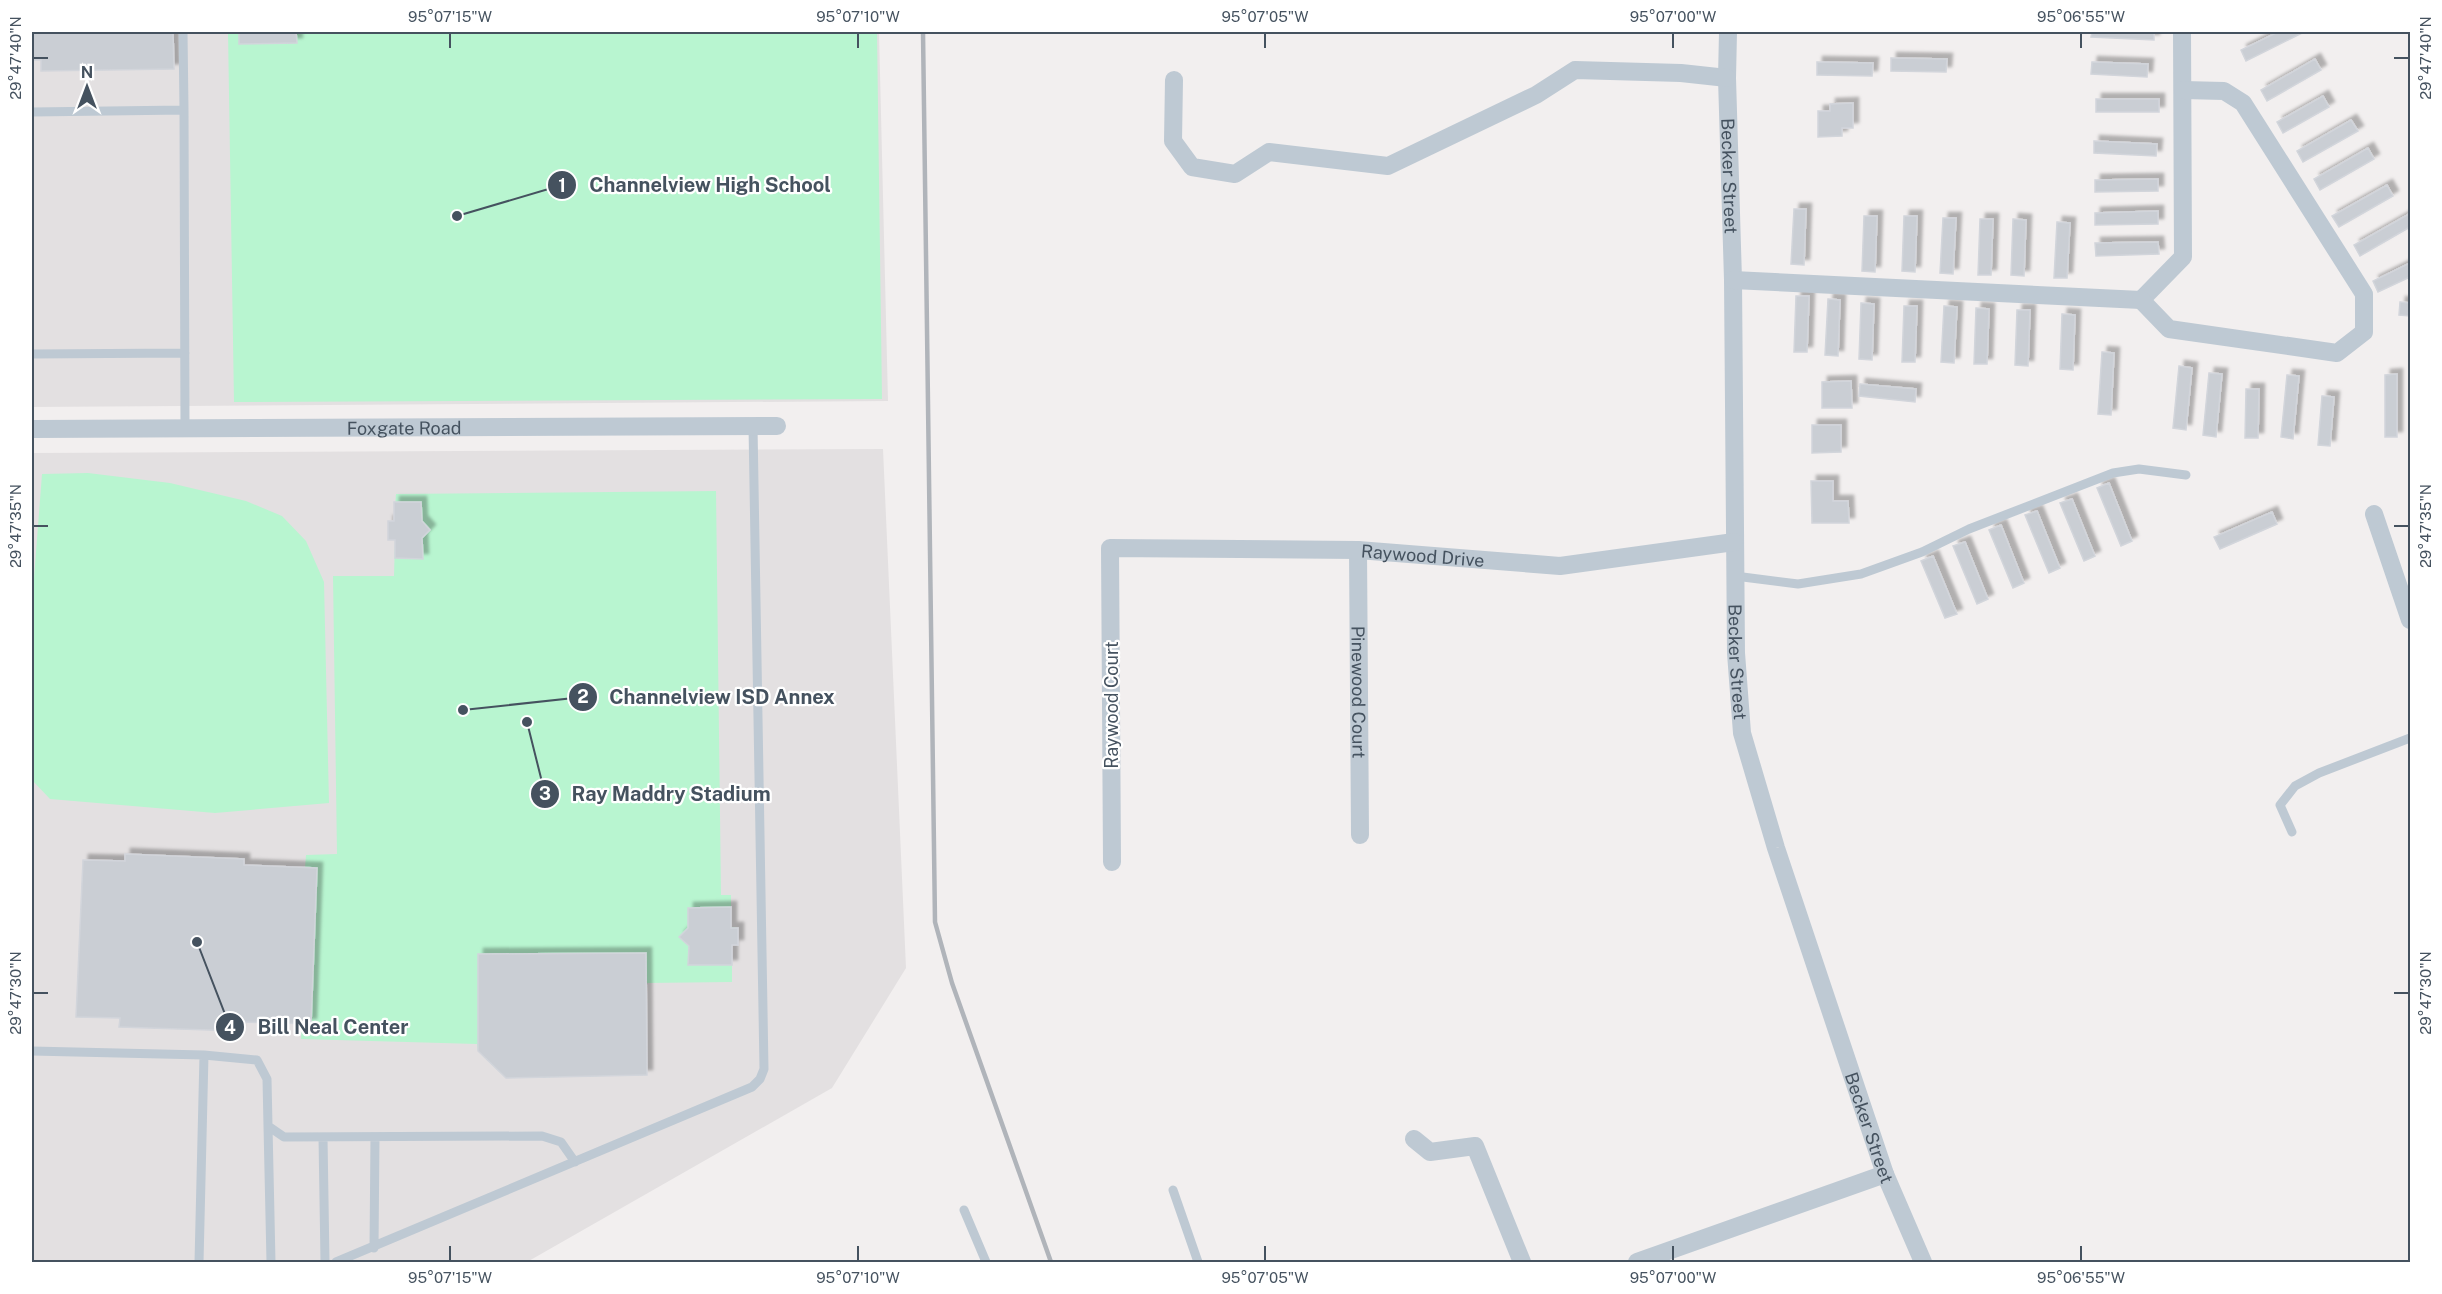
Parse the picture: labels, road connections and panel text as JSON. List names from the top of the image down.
{
  "streets": {
    "street": [
      "Becker Street",
      "Foxgate Road",
      "Raywood Drive",
      "Pinewood Court",
      "Raywood Court"
    ]
  },
  "crossings": [
    ["Becker Street", "Raywood Drive"],
    ["Raywood Drive", "Pinewood Court"],
    ["Raywood Drive", "Raywood Court"]
  ],
  "places": [
    "Channelview High School",
    "Channelview ISD Annex",
    "Ray Maddry Stadium",
    "Bill Neal Center"
  ],
  "north": "top",
  "coordinates": [
    "95°07'15\"W",
    "95°07'10\"W",
    "95°07'05\"W",
    "95°07'00\"W",
    "95°06'55\"W",
    "29°47'40\"N",
    "29°47'35\"N",
    "29°47'30\"N"
  ]
}
